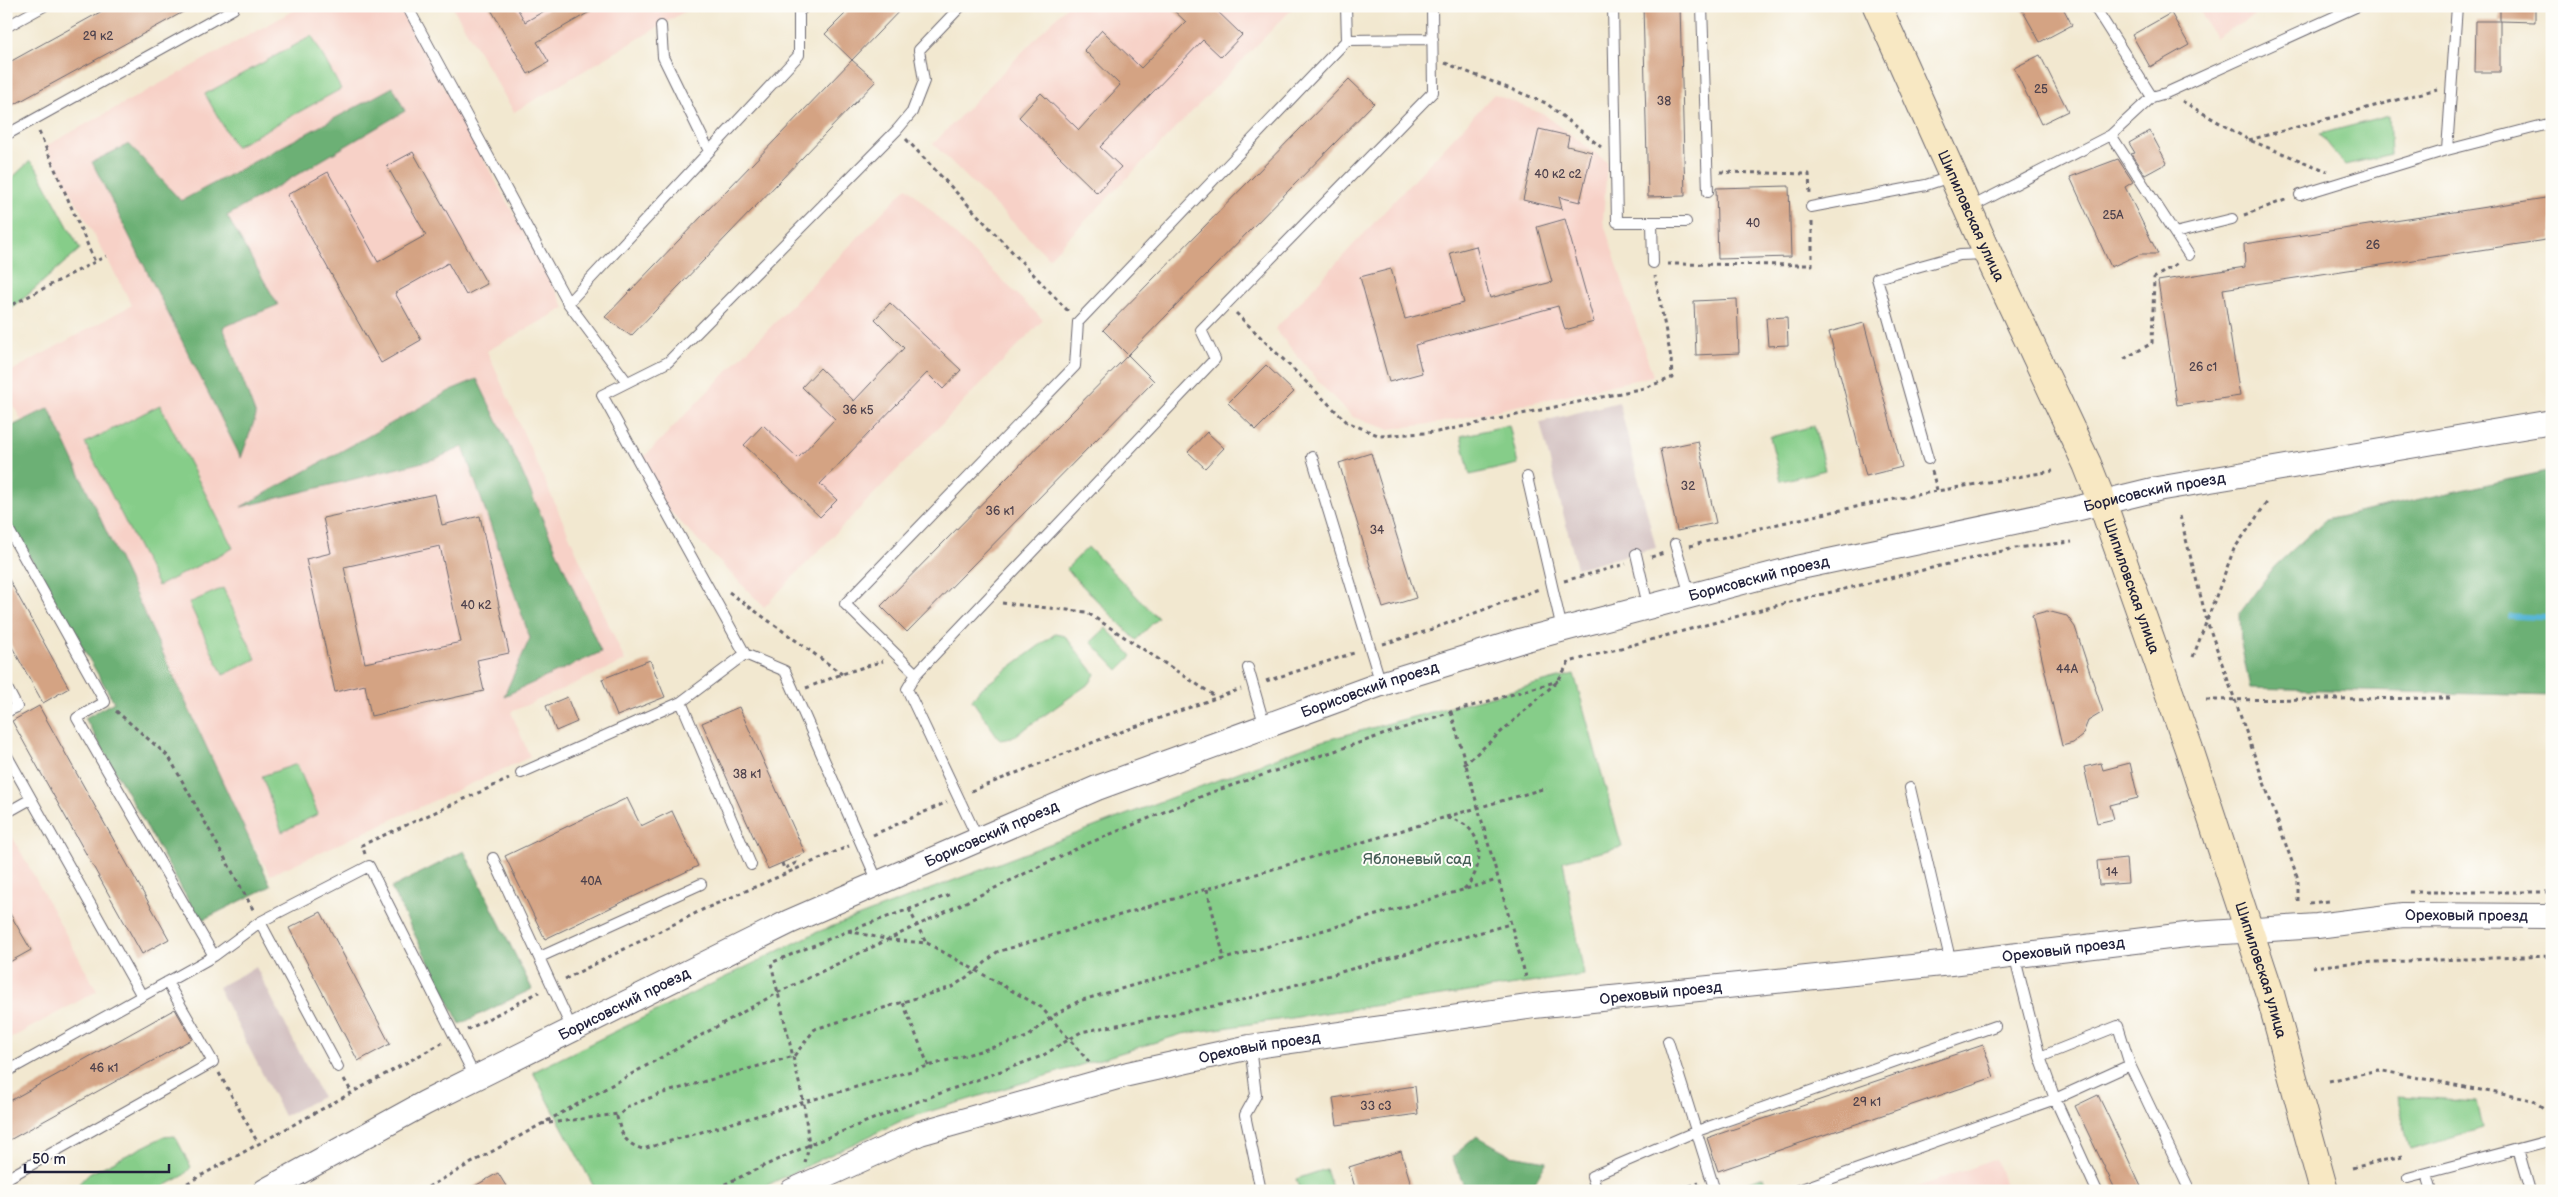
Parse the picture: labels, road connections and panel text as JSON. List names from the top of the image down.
{
  "streets": {
    "main road": ["Шипиловская улица"],
    "street": ["Борисовский проезд", "Ореховый проезд"]
  },
  "crossings": [
    ["Шипиловская улица", "Борисовский проезд"],
    ["Шипиловская улица", "Ореховый проезд"]
  ],
  "parks": ["Яблоневый сад"],
  "house_numbers": [
    "29 к2",
    "25",
    "38",
    "40 к2 с2",
    "25А",
    "40",
    "26",
    "26 с1",
    "36 к5",
    "32",
    "36 к1",
    "34",
    "40 к2",
    "44А",
    "38 к1",
    "14",
    "40А",
    "46 к1",
    "29 к1",
    "33 с3"
  ],
  "scale_bar": "50 m"
}
